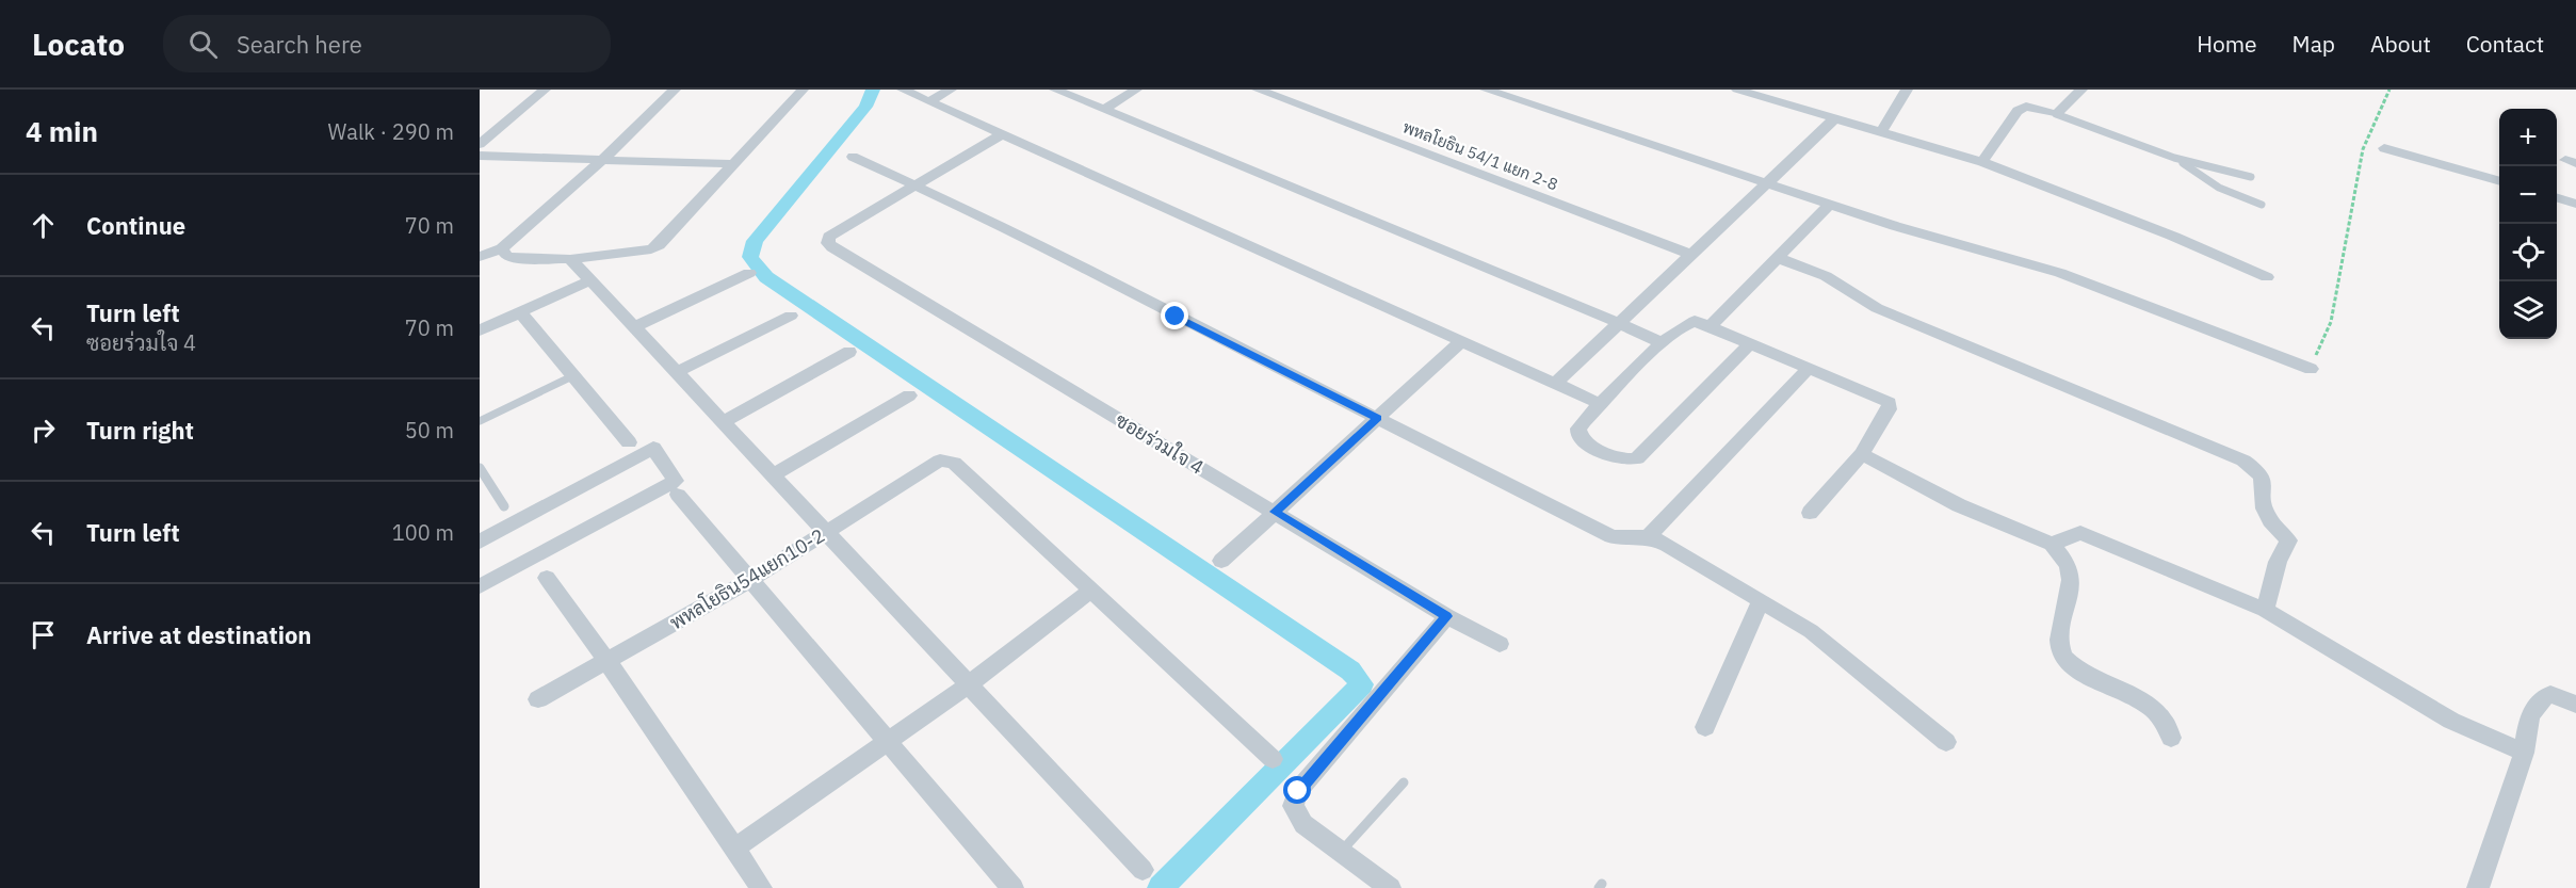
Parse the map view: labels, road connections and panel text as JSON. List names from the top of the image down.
{
  "streets": {
    "street": ["พหลโยธิน 54/1 แยก 2-8", "ซอยร่วมใจ 4", "พหลโยธิน54แยก10-2"]
  },
  "page": {
    "header": "Locato",
    "search": "Search here",
    "nav": [
      "Home",
      "Map",
      "About",
      "Contact"
    ],
    "heading": ["4 min", "Walk · 290 m"],
    "map_buttons": ["+", "−"],
    "list": [
      ["Continue", "70 m"],
      ["Turn left", "ซอยร่วมใจ 4", "70 m"],
      ["Turn right", "50 m"],
      ["Turn left", "100 m"],
      "Arrive at destination"
    ]
  }
}
